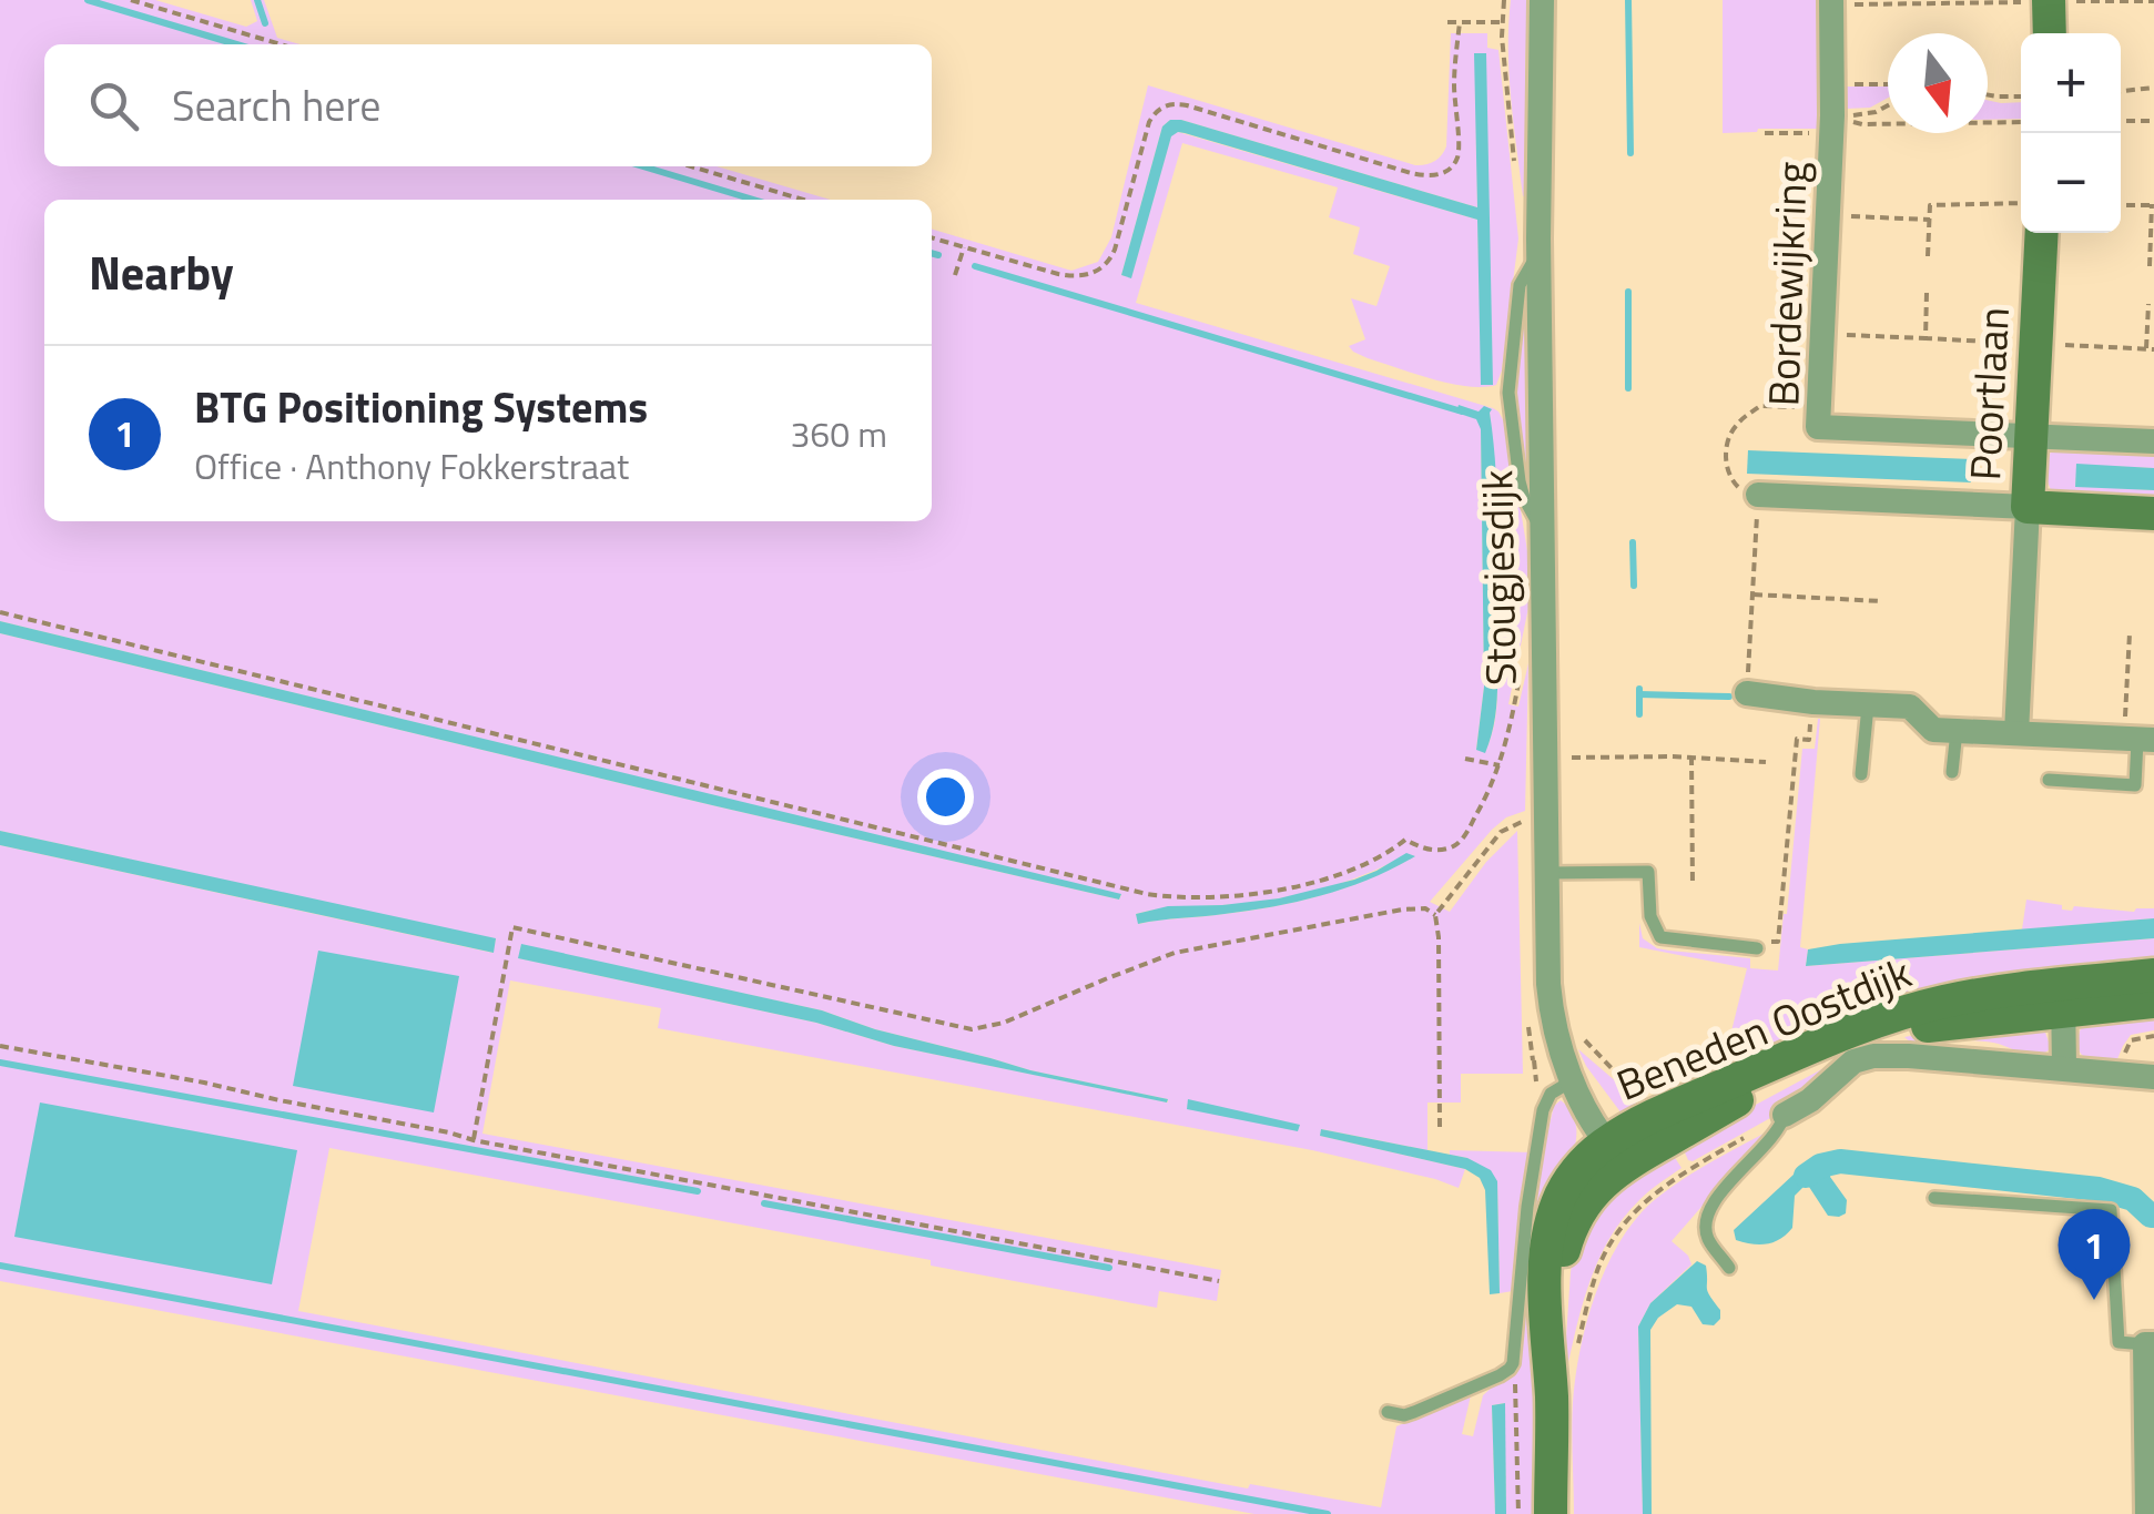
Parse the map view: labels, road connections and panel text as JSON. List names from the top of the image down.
{
  "streets": {
    "main road": ["Poortlaan", "Beneden Oostdijk"],
    "street": ["Bordewijkring", "Stougjesdijk"]
  },
  "crossings": [
    ["Bordewijkring", "Poortlaan"],
    ["Stougjesdijk", "Beneden Oostdijk"]
  ],
  "north": "bottom",
  "page": {
    "map_buttons": ["+", "−"],
    "search": "Search here",
    "heading": "Nearby",
    "list": [
      {
        "mark": "1",
        "name": "BTG Positioning Systems",
        "note": "Office · Anthony Fokkerstraat",
        "value": "360 m"
      }
    ],
    "pins": "1"
  }
}
